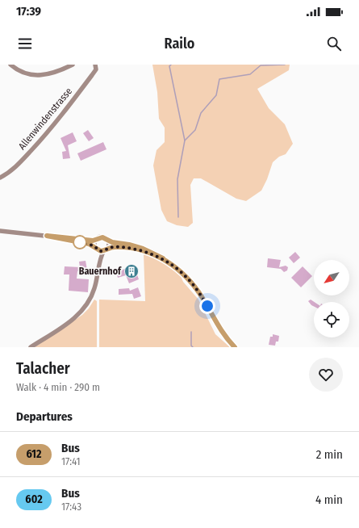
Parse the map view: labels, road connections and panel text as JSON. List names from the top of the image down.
{
  "streets": {
    "main road": ["Allenwindenstrasse"]
  },
  "places": {
    "building": ["Bauernhof"]
  },
  "lines": ["bus line 612"],
  "north": "bottom left",
  "page": {
    "status": "17:39",
    "header": "Railo",
    "heading": [
      ["Talacher", "Walk · 4 min · 290 m"],
      "Departures"
    ],
    "list": [
      {
        "mark": "612",
        "name": "Bus",
        "note": "17:41",
        "value": "2 min"
      },
      {
        "mark": "602",
        "name": "Bus",
        "note": "17:43",
        "value": "4 min"
      }
    ]
  }
}
